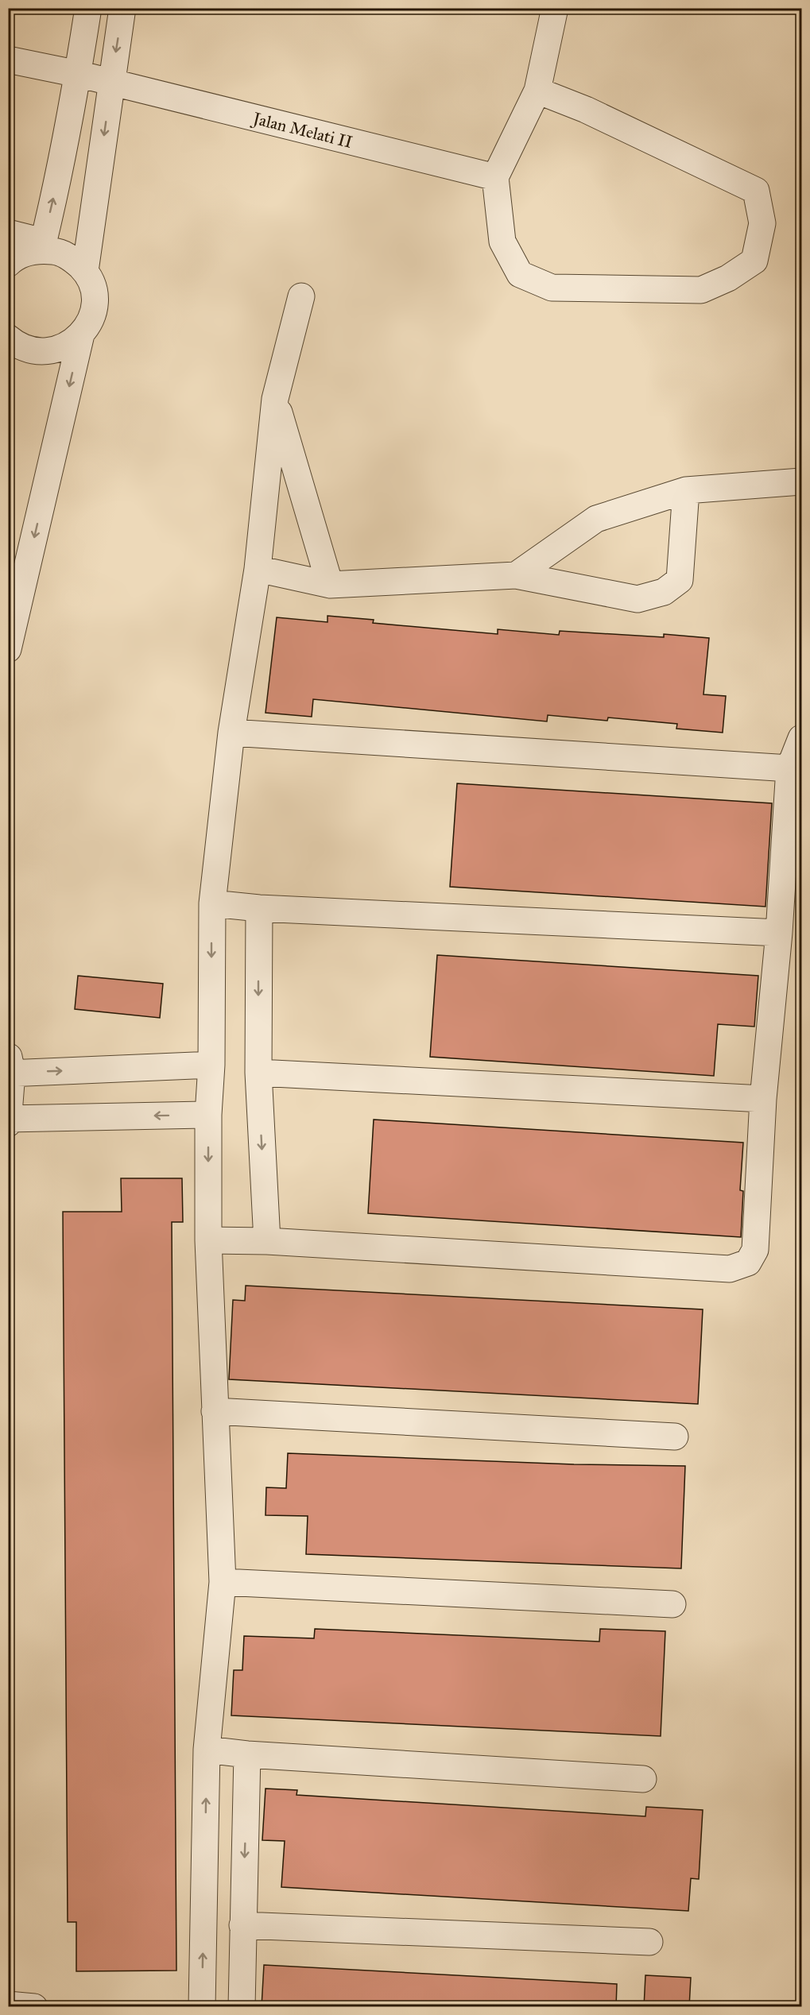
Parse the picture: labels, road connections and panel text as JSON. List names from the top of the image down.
{
  "streets": {
    "street": ["Jalan Melati II"]
  }
}
